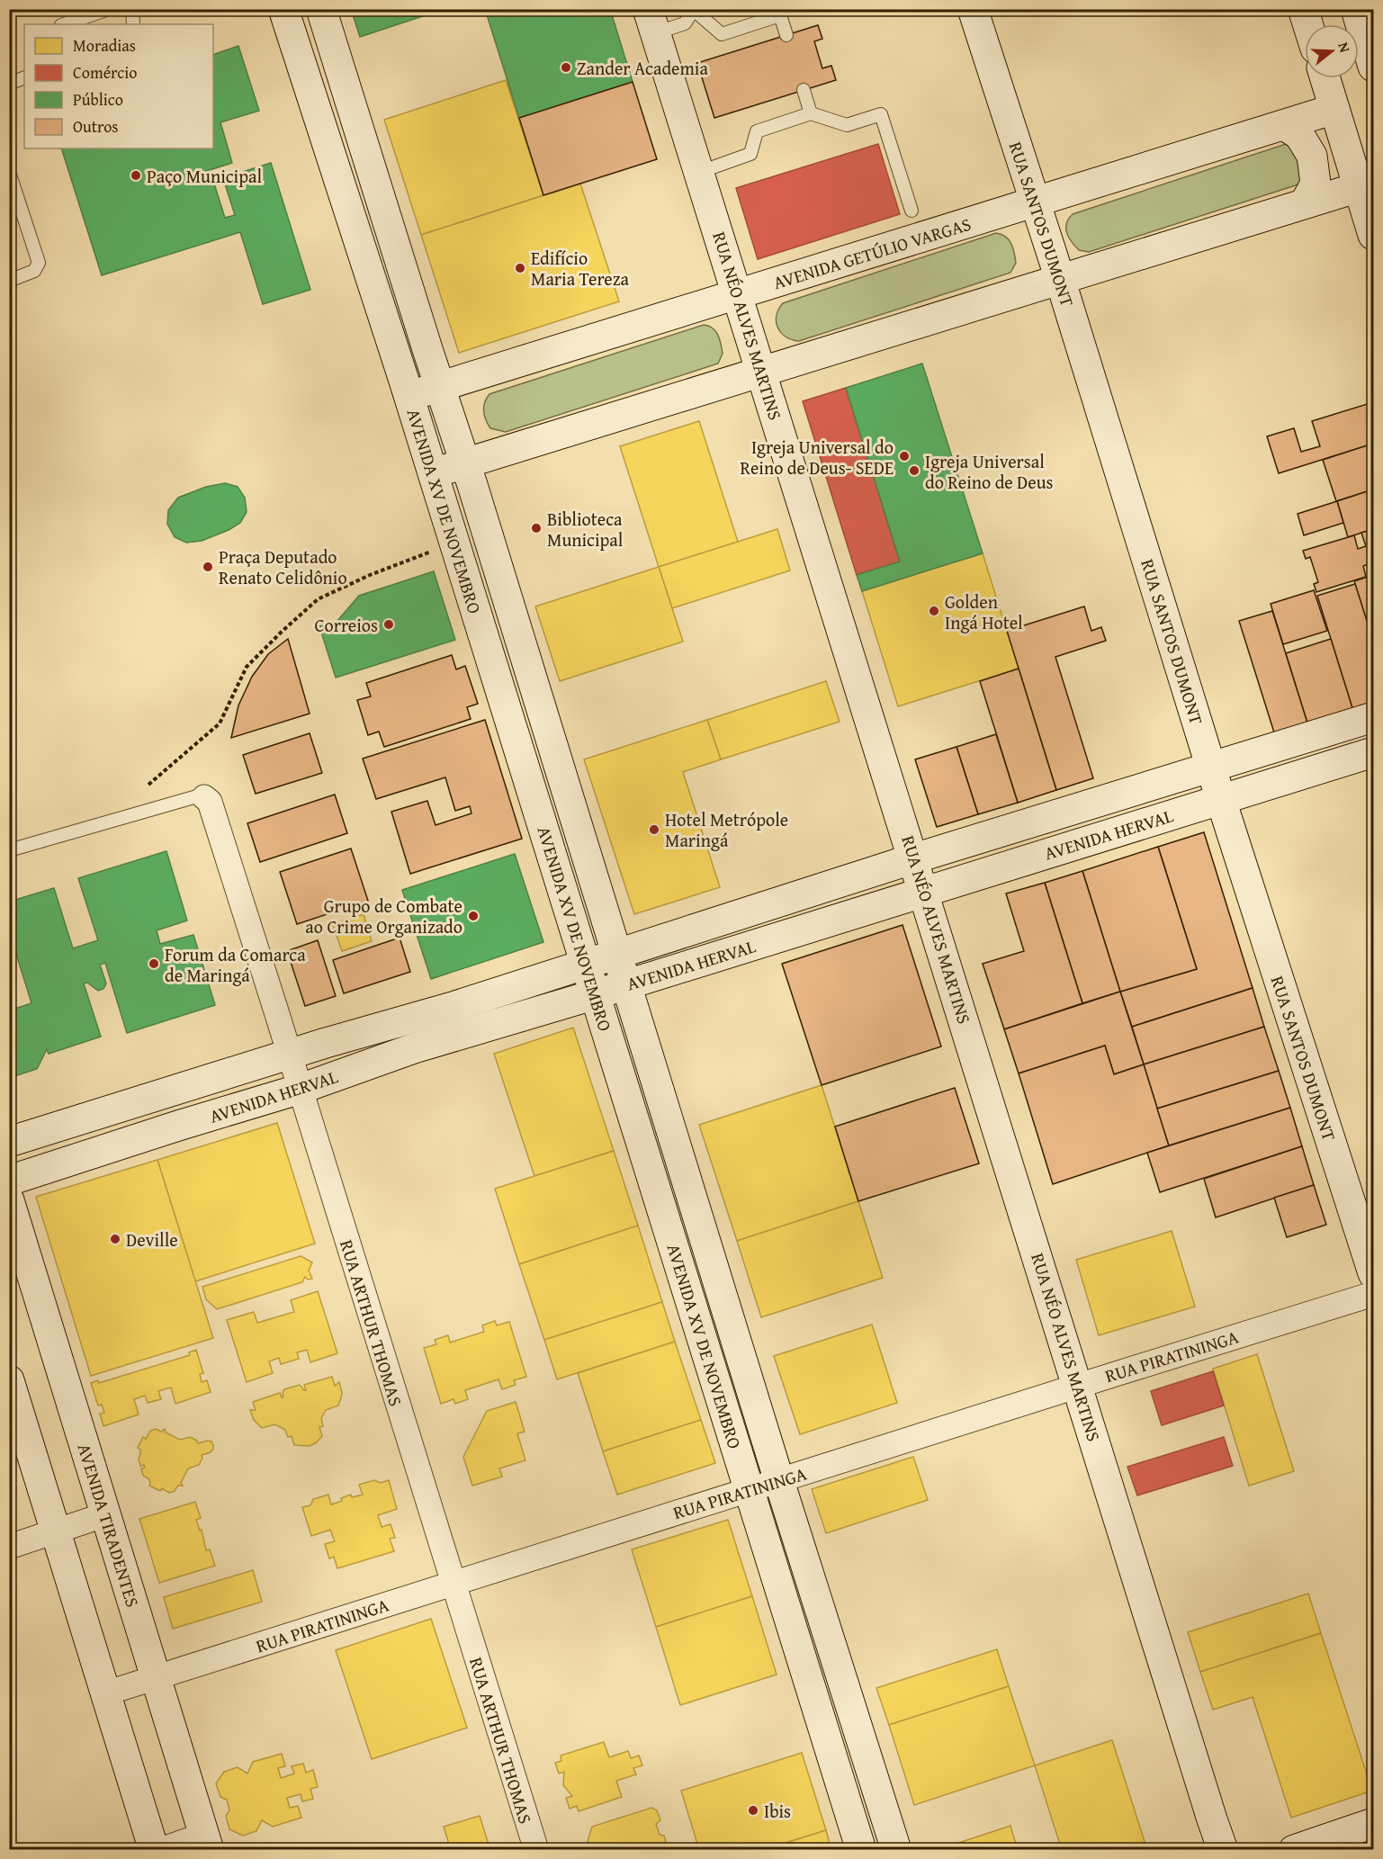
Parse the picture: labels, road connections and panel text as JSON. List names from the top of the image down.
{
  "streets": {
    "main road": [
      "RUA SANTOS DUMONT",
      "AVENIDA GETÚLIO VARGAS",
      "RUA NÉO ALVES MARTINS",
      "AVENIDA XV DE NOVEMBRO",
      "AVENIDA HERVAL",
      "AVENIDA TIRADENTES"
    ],
    "street": ["RUA ARTHUR THOMAS", "RUA PIRATININGA"]
  },
  "crossings": [
    ["RUA SANTOS DUMONT", "AVENIDA GETÚLIO VARGAS"],
    ["RUA SANTOS DUMONT", "AVENIDA HERVAL"],
    ["AVENIDA GETÚLIO VARGAS", "RUA NÉO ALVES MARTINS"],
    ["AVENIDA GETÚLIO VARGAS", "AVENIDA XV DE NOVEMBRO"],
    ["RUA NÉO ALVES MARTINS", "AVENIDA HERVAL"],
    ["RUA NÉO ALVES MARTINS", "RUA PIRATININGA"],
    ["AVENIDA XV DE NOVEMBRO", "AVENIDA HERVAL"],
    ["AVENIDA XV DE NOVEMBRO", "RUA PIRATININGA"],
    ["AVENIDA HERVAL", "RUA ARTHUR THOMAS"],
    ["RUA ARTHUR THOMAS", "RUA PIRATININGA"],
    ["RUA PIRATININGA", "AVENIDA TIRADENTES"]
  ],
  "places": [
    "Zander Academia",
    "Paço Municipal",
    "Edifício Maria Tereza",
    "Igreja Universal do Reino de Deus- SEDE",
    "Igreja Universal do Reino de Deus",
    "Biblioteca Municipal",
    "Praça Deputado Renato Celidônio",
    "Golden Ingá Hotel",
    "Correios",
    "Hotel Metrópole Maringá",
    "Grupo de Combate ao Crime Organizado",
    "Forum da Comarca de Maringá",
    "Deville",
    "Ibis"
  ],
  "legend": [
    "Moradias",
    "Comércio",
    "Público",
    "Outros"
  ],
  "north": "right"
}
